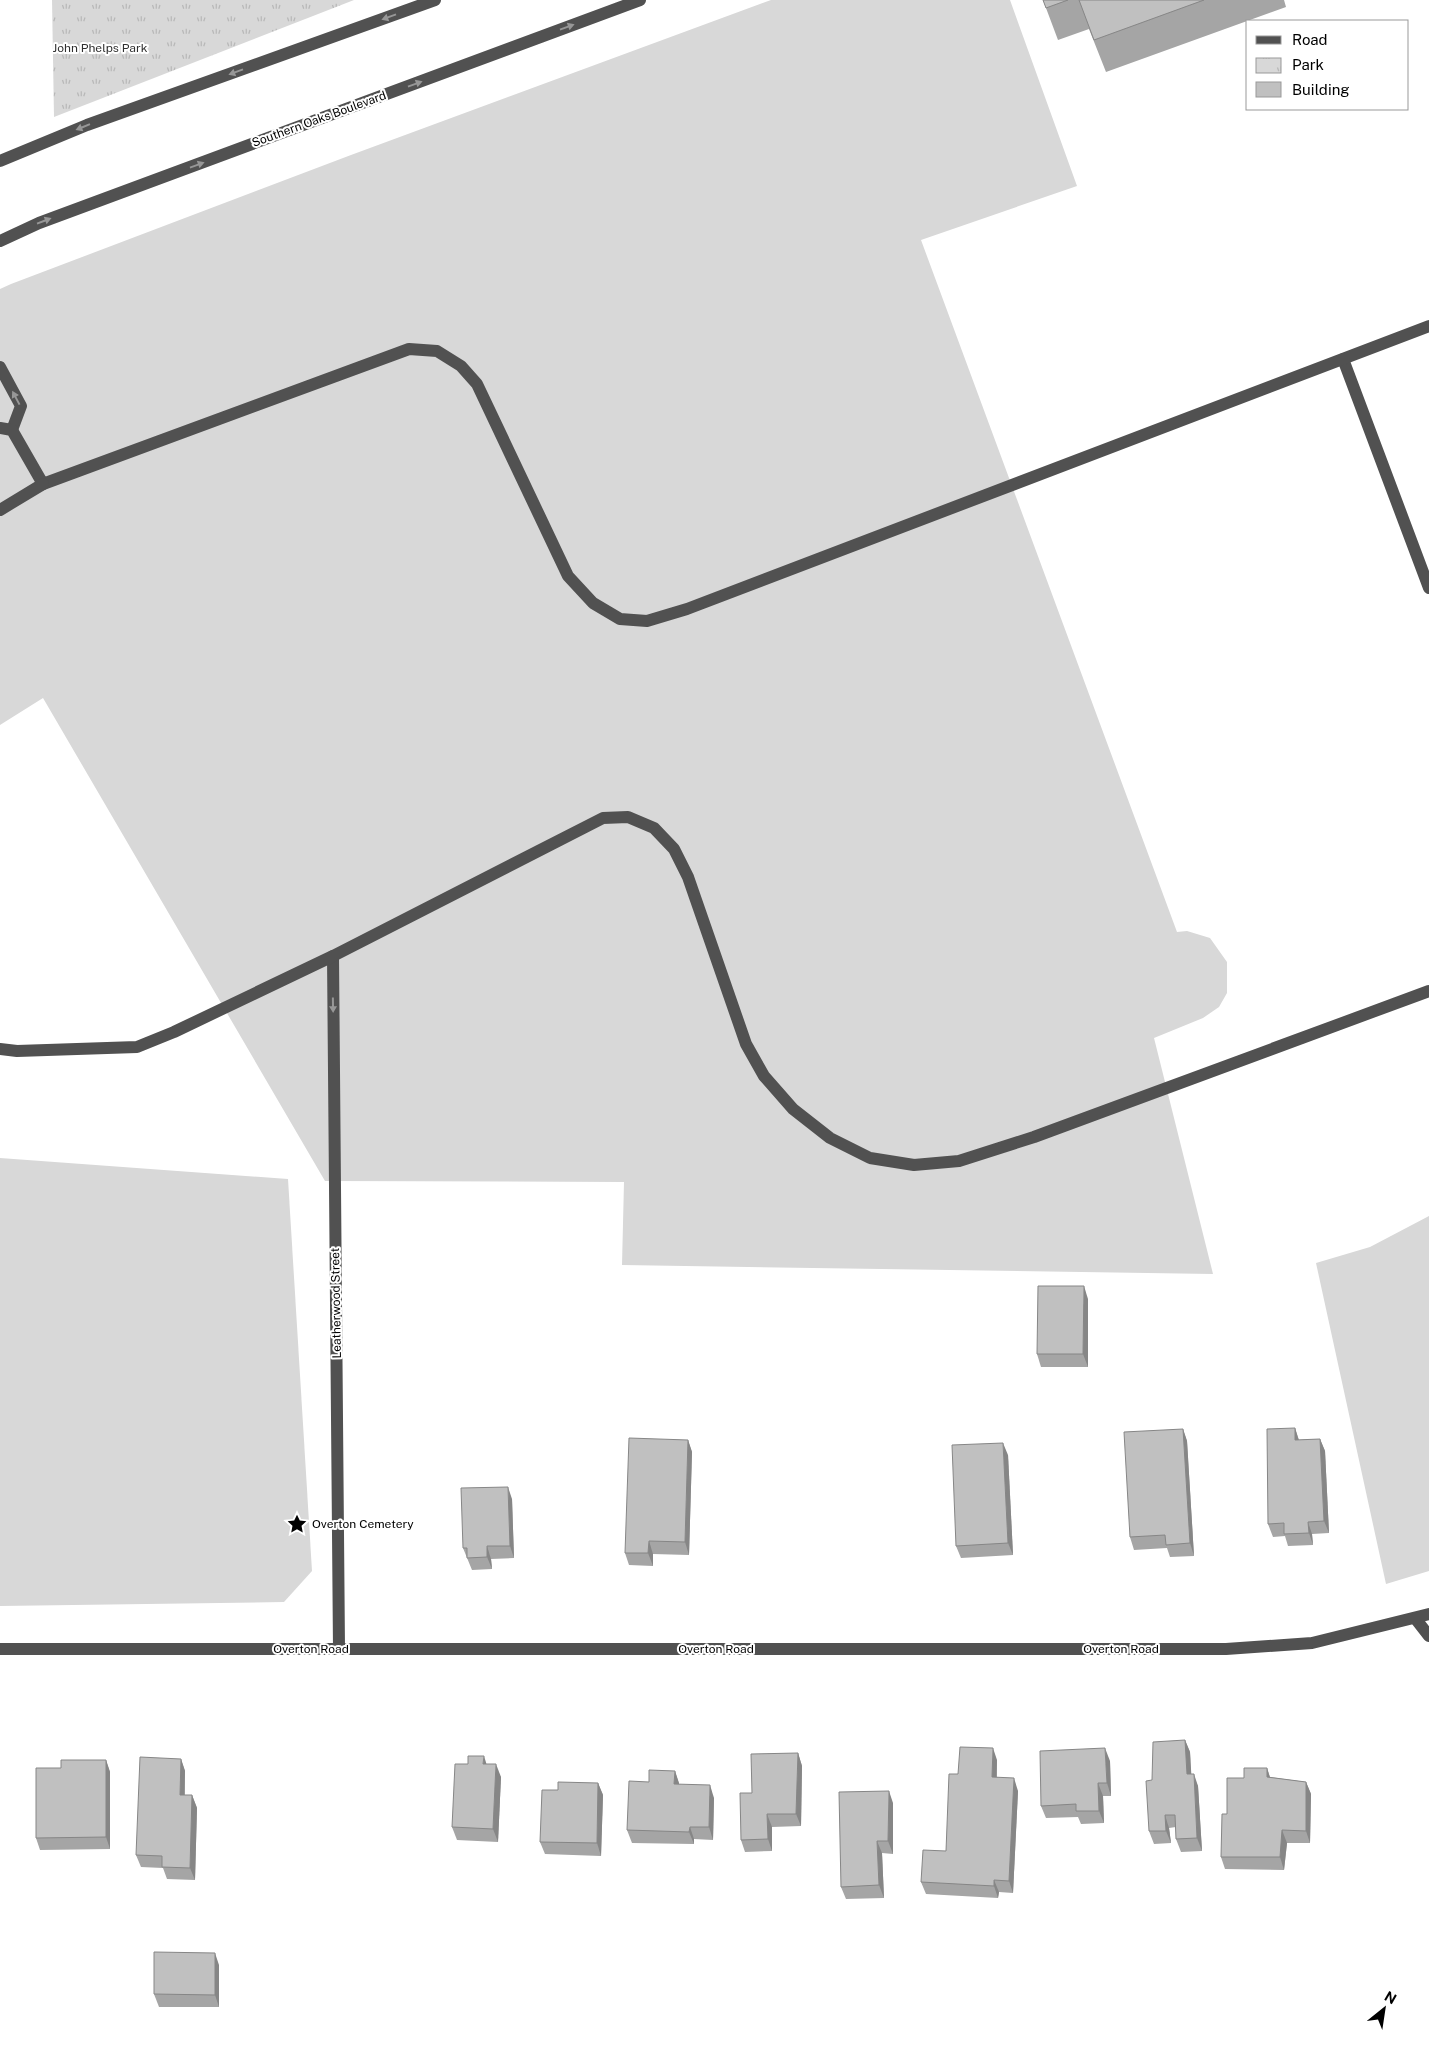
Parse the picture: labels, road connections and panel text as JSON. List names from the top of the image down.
{
  "streets": {
    "street": ["Southern Oaks Boulevard", "Leatherwood Street", "Overton Road"]
  },
  "crossings": [
    ["Leatherwood Street", "Overton Road"]
  ],
  "one_way": ["Leatherwood Street"],
  "parks": ["John Phelps Park"],
  "places": {
    "place": ["Overton Cemetery"]
  },
  "legend": ["Road", "Park", "Building"],
  "north": "top right"
}
